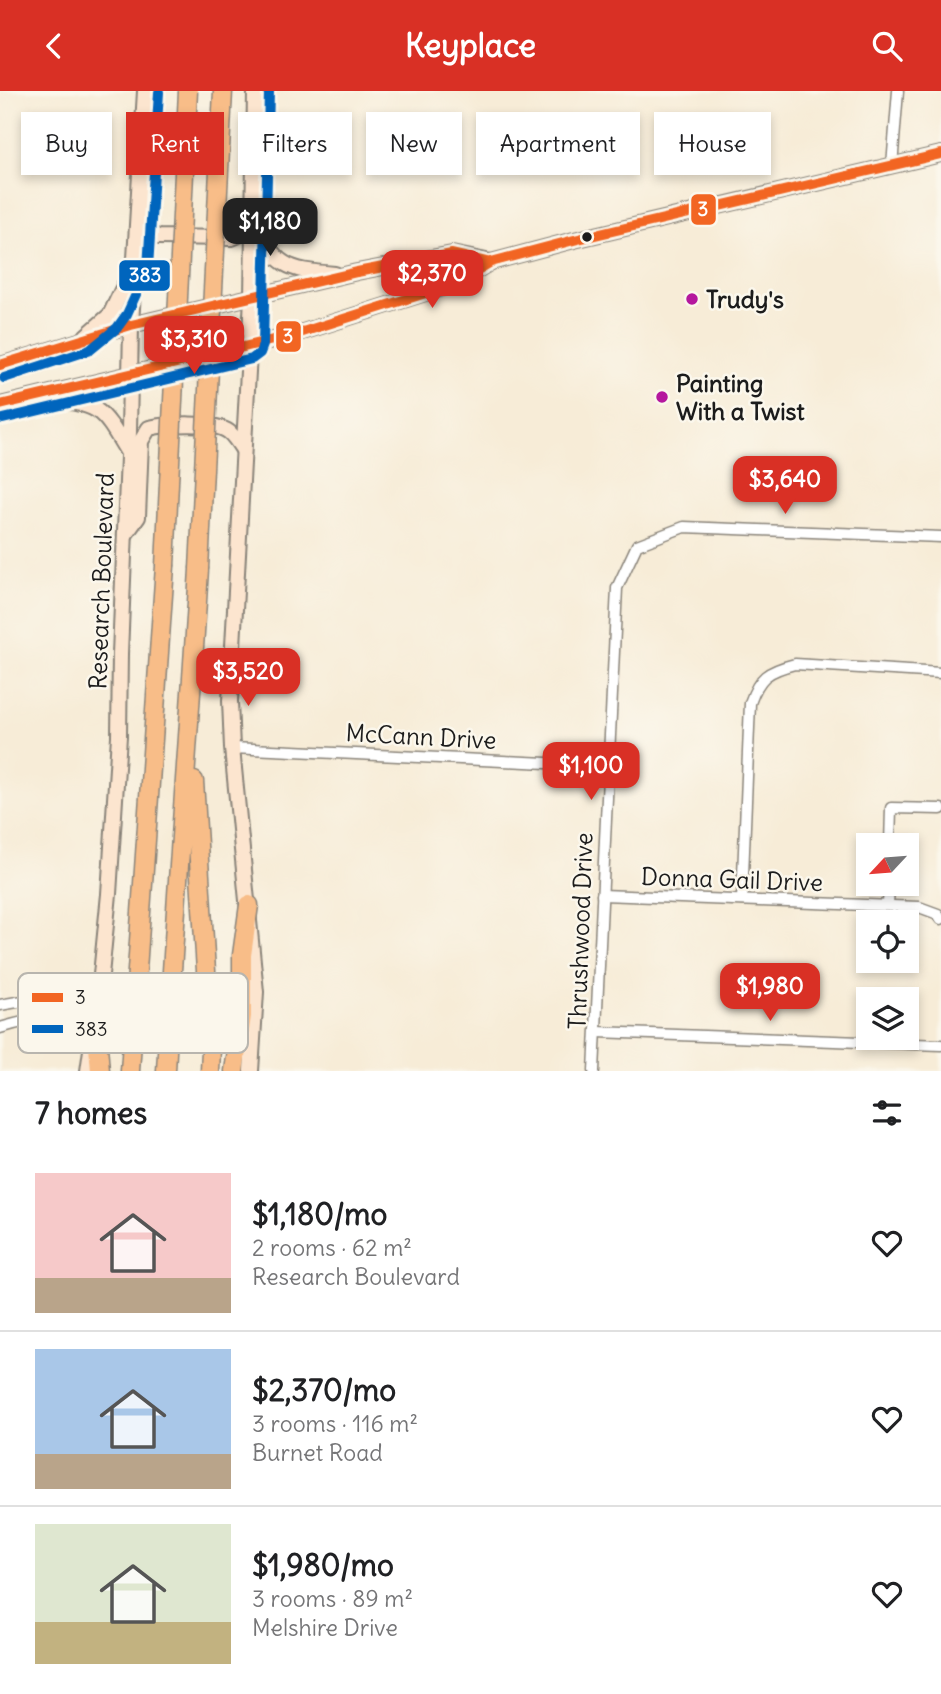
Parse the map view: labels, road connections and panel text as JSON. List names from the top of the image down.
{
  "streets": {
    "main road": ["Research Boulevard"],
    "street": ["McCann Drive", "Donna Gail Drive", "Thrushwood Drive"]
  },
  "crossings": [
    ["McCann Drive", "Thrushwood Drive"],
    ["Donna Gail Drive", "Thrushwood Drive"]
  ],
  "places": ["Trudy's", "Painting With a Twist"],
  "lines": ["transit line 383", "transit line 3"],
  "legend": ["3", "383"],
  "north": "bottom left",
  "page": {
    "header": "Keyplace",
    "chip": [
      "Buy",
      "Rent",
      "Filters",
      "New",
      "Apartment",
      "House"
    ],
    "price": [
      "$1,180",
      "$2,370",
      "$3,310",
      "$3,640",
      "$3,520",
      "$1,100",
      "$1,980"
    ],
    "heading": "7 homes",
    "list": [
      {
        "name": "$1,180/mo",
        "note": "2 rooms · 62 m² · Research Boulevard"
      },
      {
        "name": "$2,370/mo",
        "note": "3 rooms · 116 m² · Burnet Road"
      },
      {
        "name": "$1,980/mo",
        "note": "3 rooms · 89 m² · Melshire Drive"
      }
    ]
  }
}
